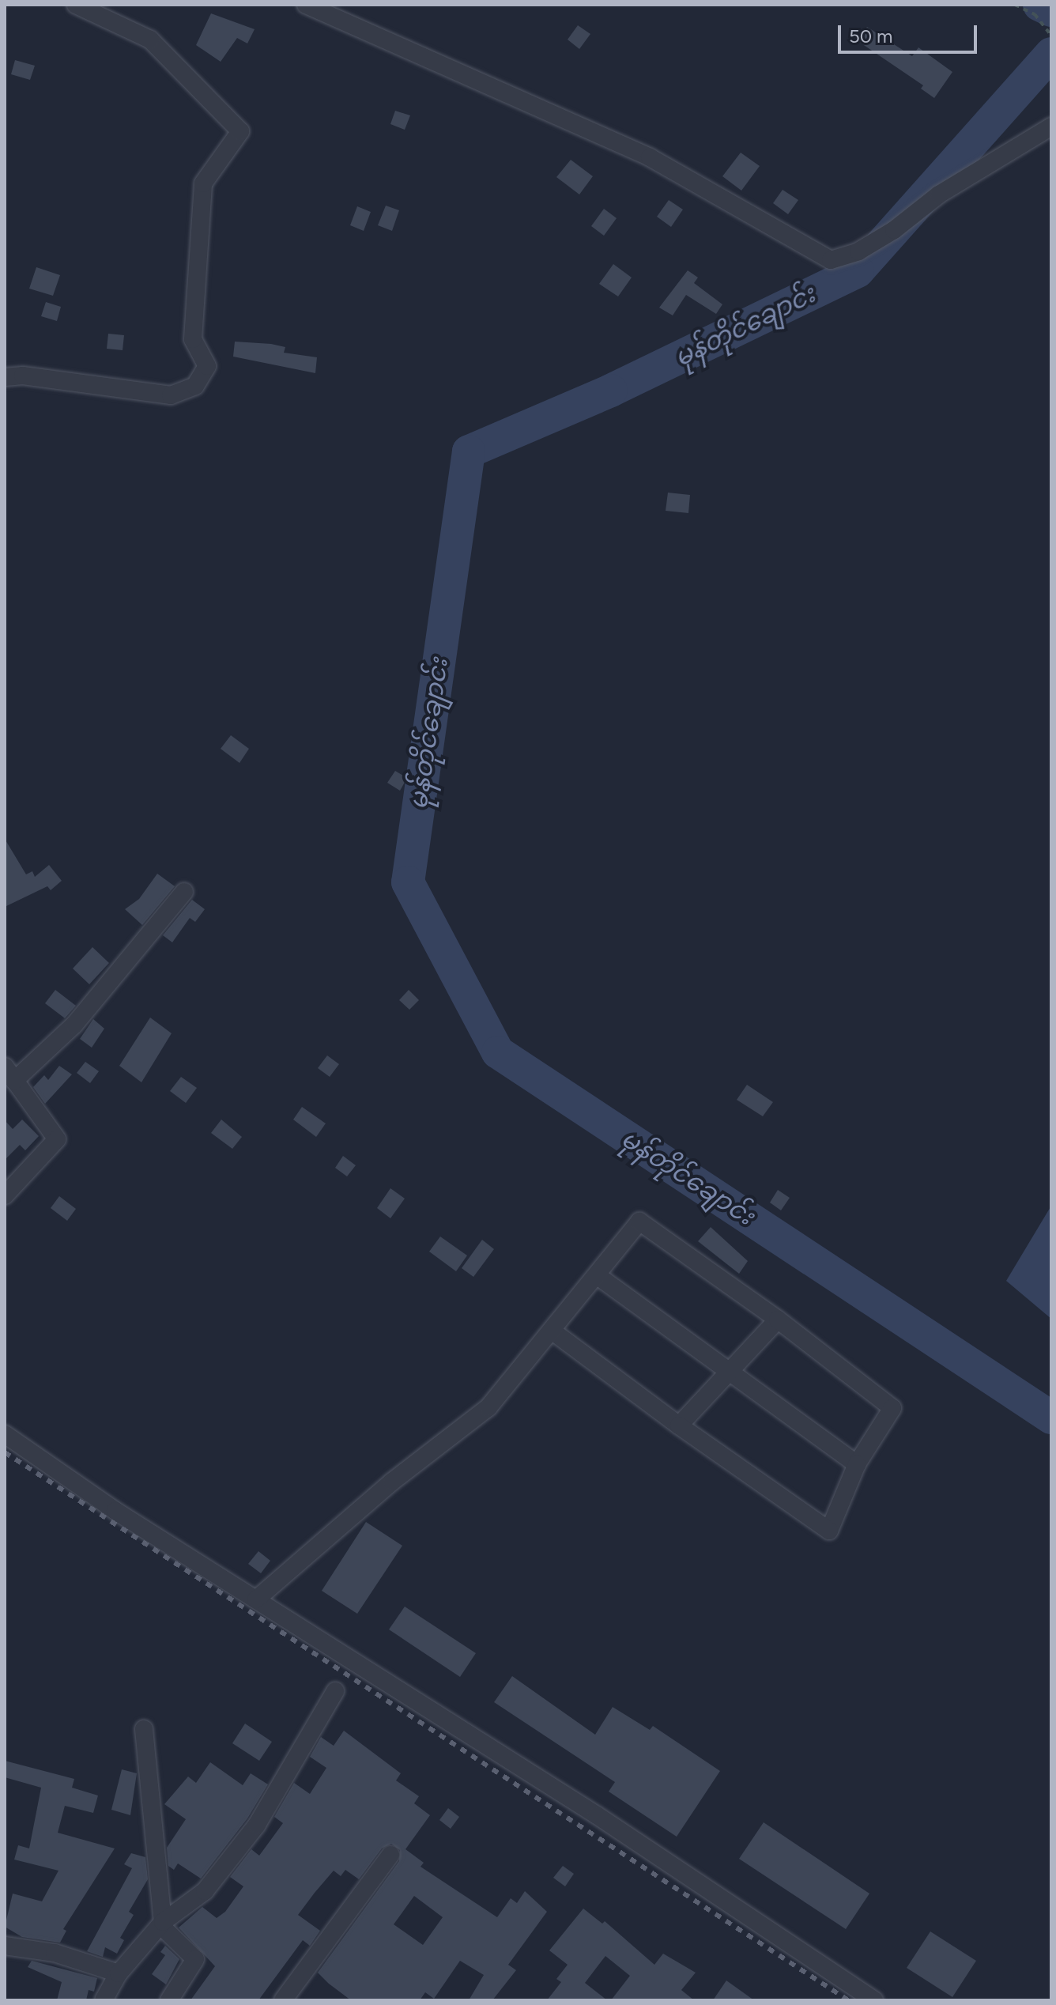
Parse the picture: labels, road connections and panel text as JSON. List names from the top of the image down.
{
  "water": ["မုန်တိုင်ချောင်း"],
  "scale_bar": "50 m"
}
